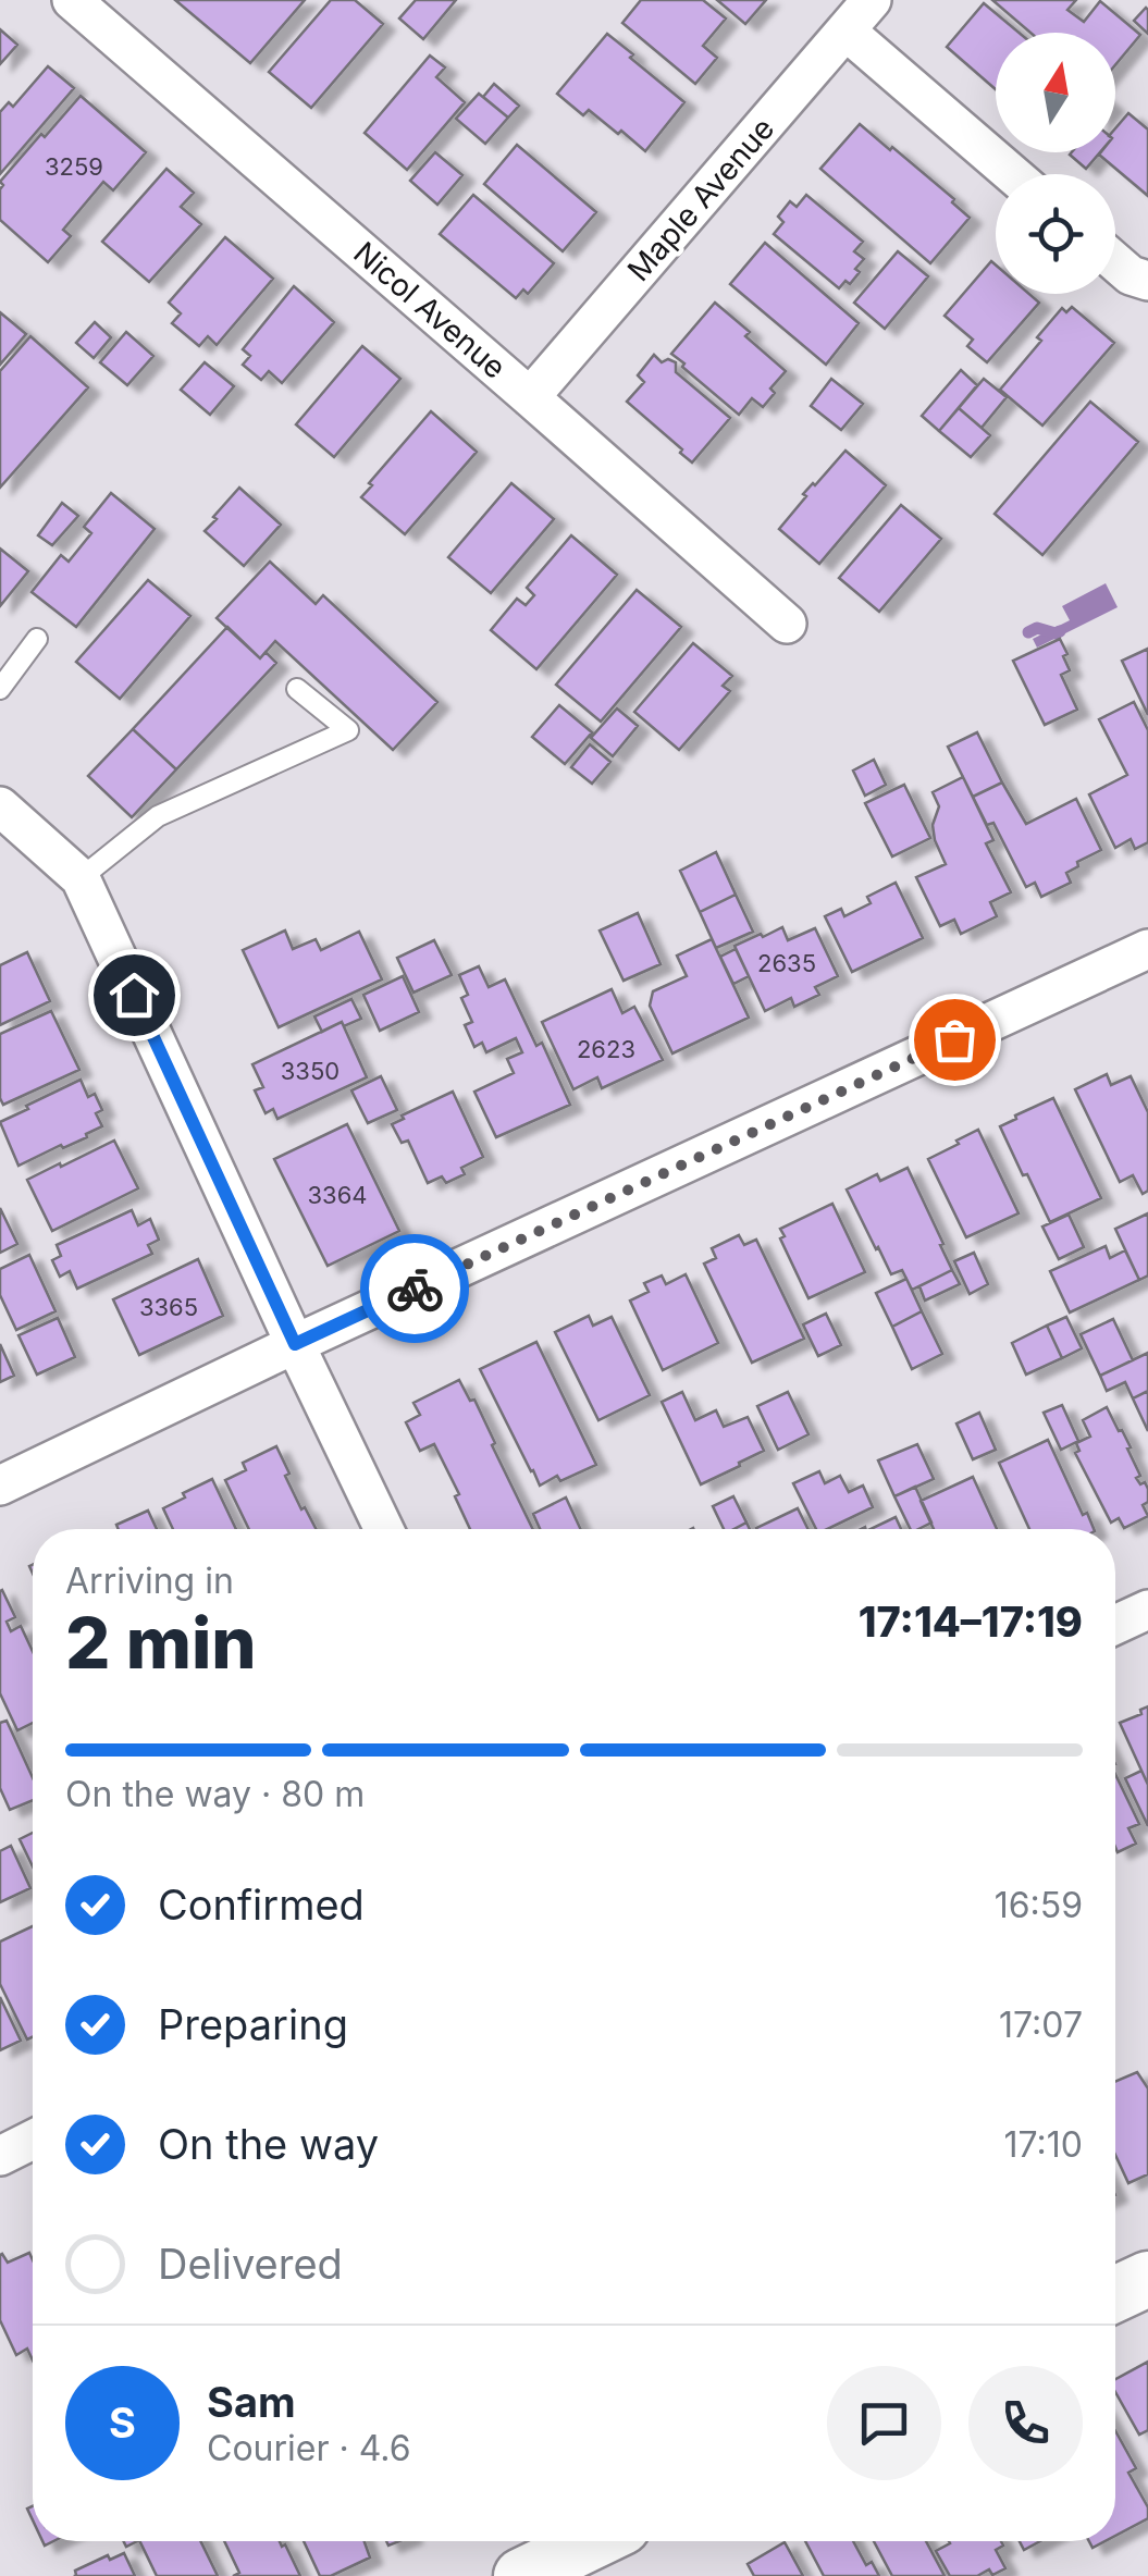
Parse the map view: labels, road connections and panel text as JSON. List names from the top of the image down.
{
  "streets": {
    "street": ["Maple Avenue", "Nicol Avenue"]
  },
  "crossings": [
    ["Maple Avenue", "Nicol Avenue"]
  ],
  "house_numbers": [
    "3259",
    "2635",
    "2623",
    "3350",
    "3364",
    "3365"
  ],
  "north": "top",
  "page": {
    "heading": ["2 min", "Arriving in", "17:14–17:19"],
    "panel": ["Sam", "Courier · 4.6"],
    "bar": "On the way · 80 m",
    "list": [
      ["Confirmed", "16:59"],
      ["Preparing", "17:07"],
      ["On the way", "17:10"],
      "Delivered"
    ],
    "round": "S"
  }
}
